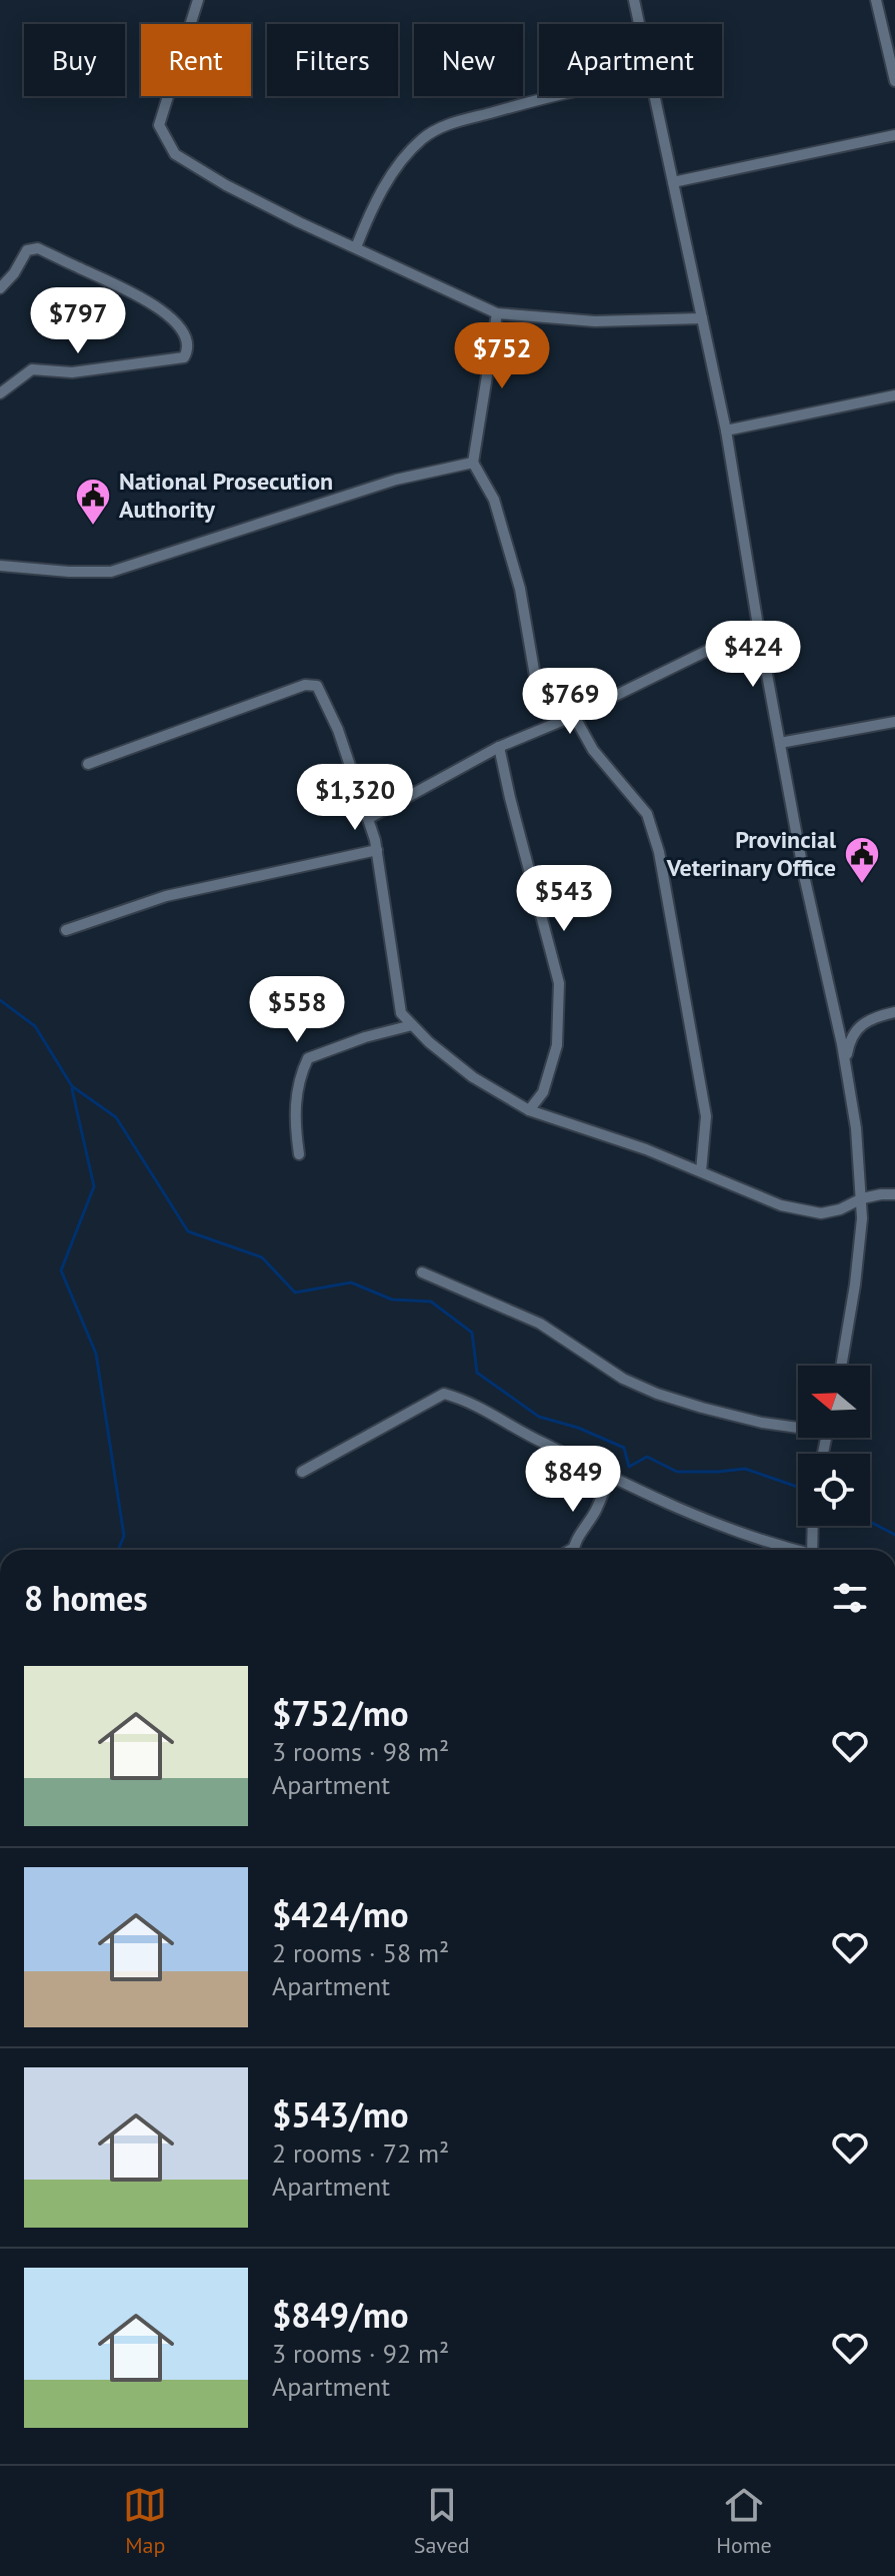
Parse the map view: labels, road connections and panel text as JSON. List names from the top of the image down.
{
  "places": {
    "public building": ["National Prosecution Authority", "Provincial Veterinary Office"]
  },
  "north": "left",
  "page": {
    "chip": [
      "Buy",
      "Rent",
      "Filters",
      "New",
      "Apartment"
    ],
    "price": [
      "$797",
      "$752",
      "$424",
      "$769",
      "$1,320",
      "$543",
      "$558",
      "$849"
    ],
    "heading": "8 homes",
    "list": [
      {
        "name": "$752/mo",
        "note": "3 rooms · 98 m² · Apartment"
      },
      {
        "name": "$424/mo",
        "note": "2 rooms · 58 m² · Apartment"
      },
      {
        "name": "$543/mo",
        "note": "2 rooms · 72 m² · Apartment"
      },
      {
        "name": "$849/mo",
        "note": "3 rooms · 92 m² · Apartment"
      }
    ],
    "tabs": ["Map", "Saved", "Home"]
  }
}
